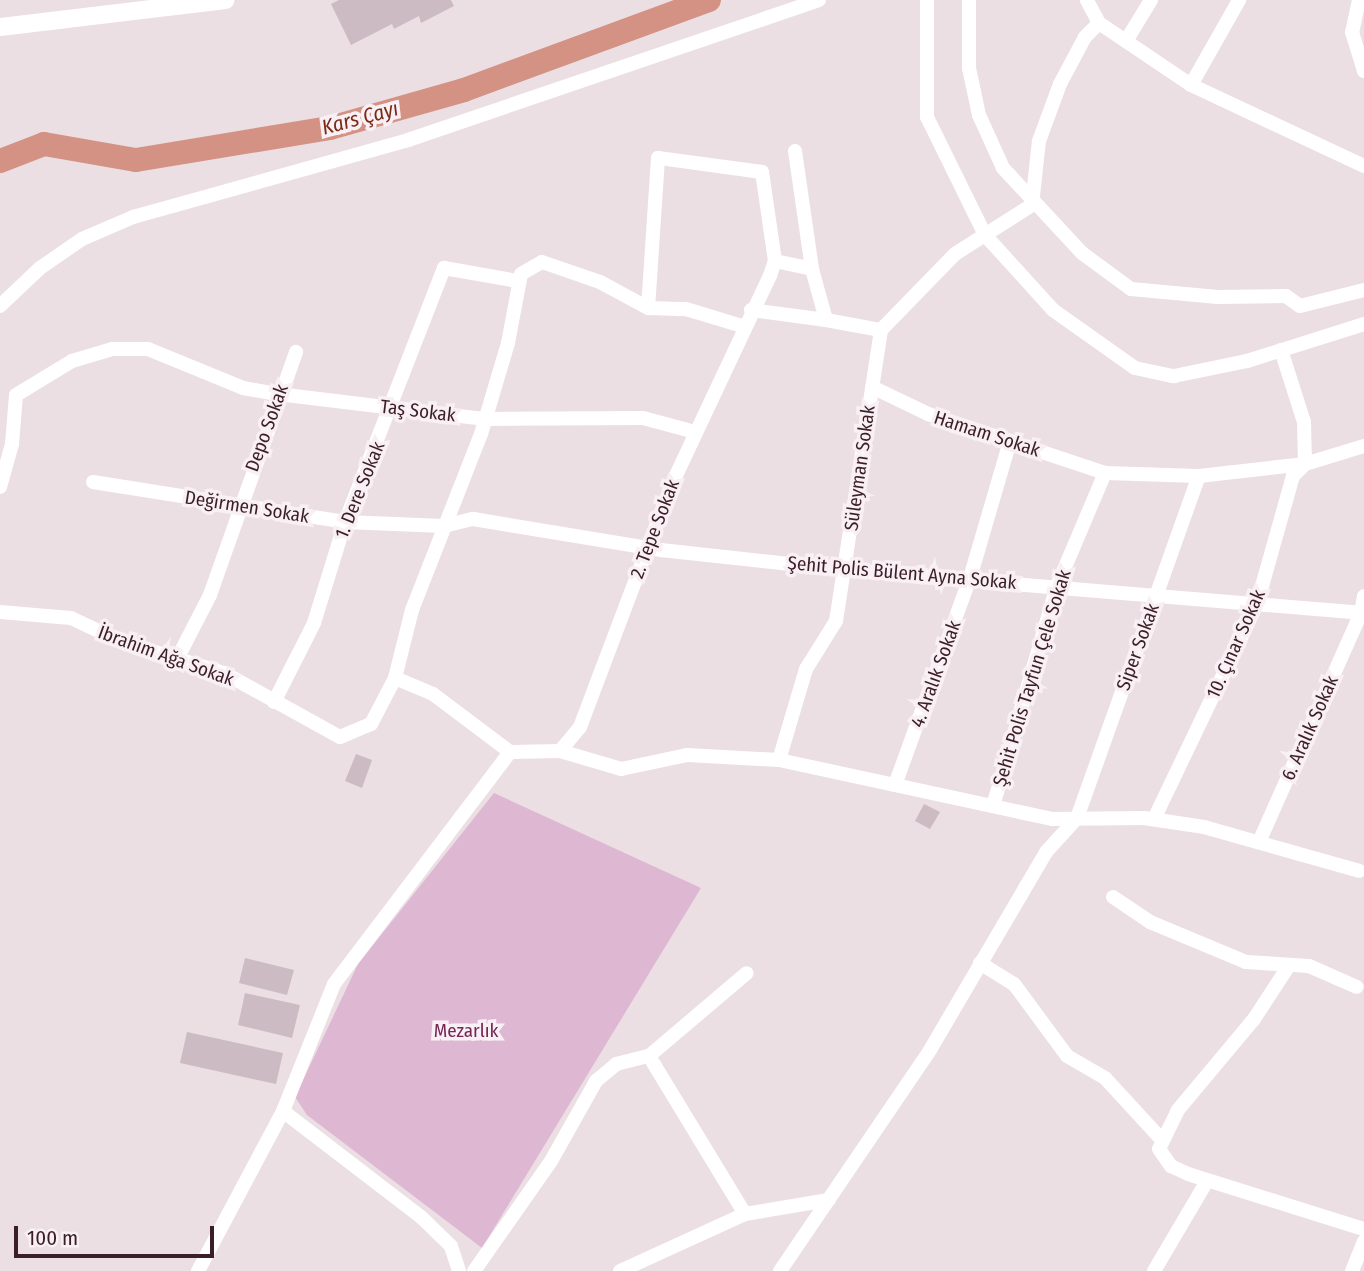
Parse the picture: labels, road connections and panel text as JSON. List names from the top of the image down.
{
  "streets": {
    "street": [
      "Taş Sokak",
      "Depo Sokak",
      "Hamam Sokak",
      "Süleyman Sokak",
      "1. Dere Sokak",
      "Değirmen Sokak",
      "2. Tepe Sokak",
      "Şehit Polis Bülent Ayna Sokak",
      "10. Çınar Sokak",
      "Siper Sokak",
      "İbrahim Ağa Sokak",
      "4. Aralık Sokak",
      "Şehit Polis Tayfun Çele Sokak",
      "6. Aralık Sokak"
    ]
  },
  "crossings": [
    ["Taş Sokak", "Depo Sokak"],
    ["Taş Sokak", "1. Dere Sokak"],
    ["Taş Sokak", "2. Tepe Sokak"],
    ["Depo Sokak", "Değirmen Sokak"],
    ["Depo Sokak", "İbrahim Ağa Sokak"],
    ["Hamam Sokak", "Süleyman Sokak"],
    ["Hamam Sokak", "10. Çınar Sokak"],
    ["Hamam Sokak", "Siper Sokak"],
    ["Hamam Sokak", "4. Aralık Sokak"],
    ["Hamam Sokak", "Şehit Polis Tayfun Çele Sokak"],
    ["Süleyman Sokak", "Şehit Polis Bülent Ayna Sokak"],
    ["1. Dere Sokak", "Değirmen Sokak"],
    ["1. Dere Sokak", "İbrahim Ağa Sokak"],
    ["Değirmen Sokak", "Şehit Polis Bülent Ayna Sokak"],
    ["2. Tepe Sokak", "Şehit Polis Bülent Ayna Sokak"],
    ["Şehit Polis Bülent Ayna Sokak", "10. Çınar Sokak"],
    ["Şehit Polis Bülent Ayna Sokak", "Siper Sokak"],
    ["Şehit Polis Bülent Ayna Sokak", "4. Aralık Sokak"],
    ["Şehit Polis Bülent Ayna Sokak", "Şehit Polis Tayfun Çele Sokak"],
    ["Şehit Polis Bülent Ayna Sokak", "6. Aralık Sokak"]
  ],
  "water": ["Kars Çayı"],
  "parks": ["Mezarlık"],
  "scale_bar": "100 m"
}
